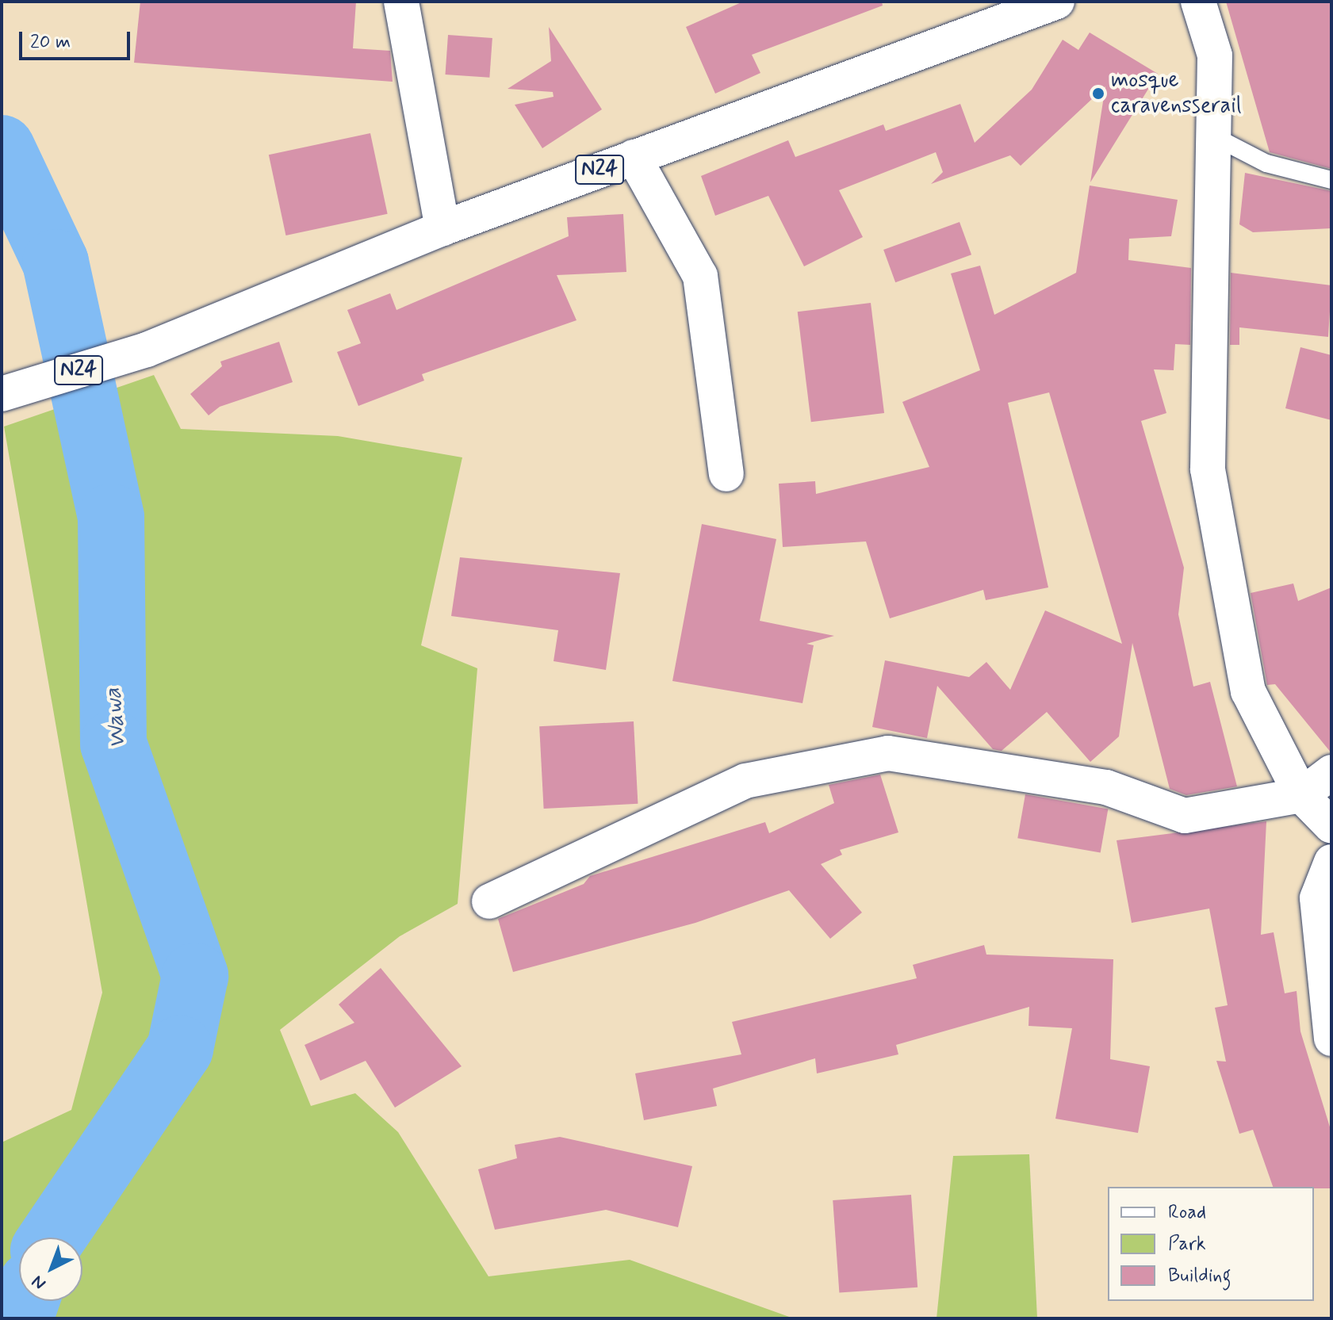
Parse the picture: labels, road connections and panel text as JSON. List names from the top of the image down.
{
  "streets": {
    "street": ["N24"]
  },
  "water": ["Wawa"],
  "places": ["mosque caravensserail"],
  "legend": ["Road", "Park", "Building"],
  "scale_bar": "20 m",
  "north": "bottom left"
}
